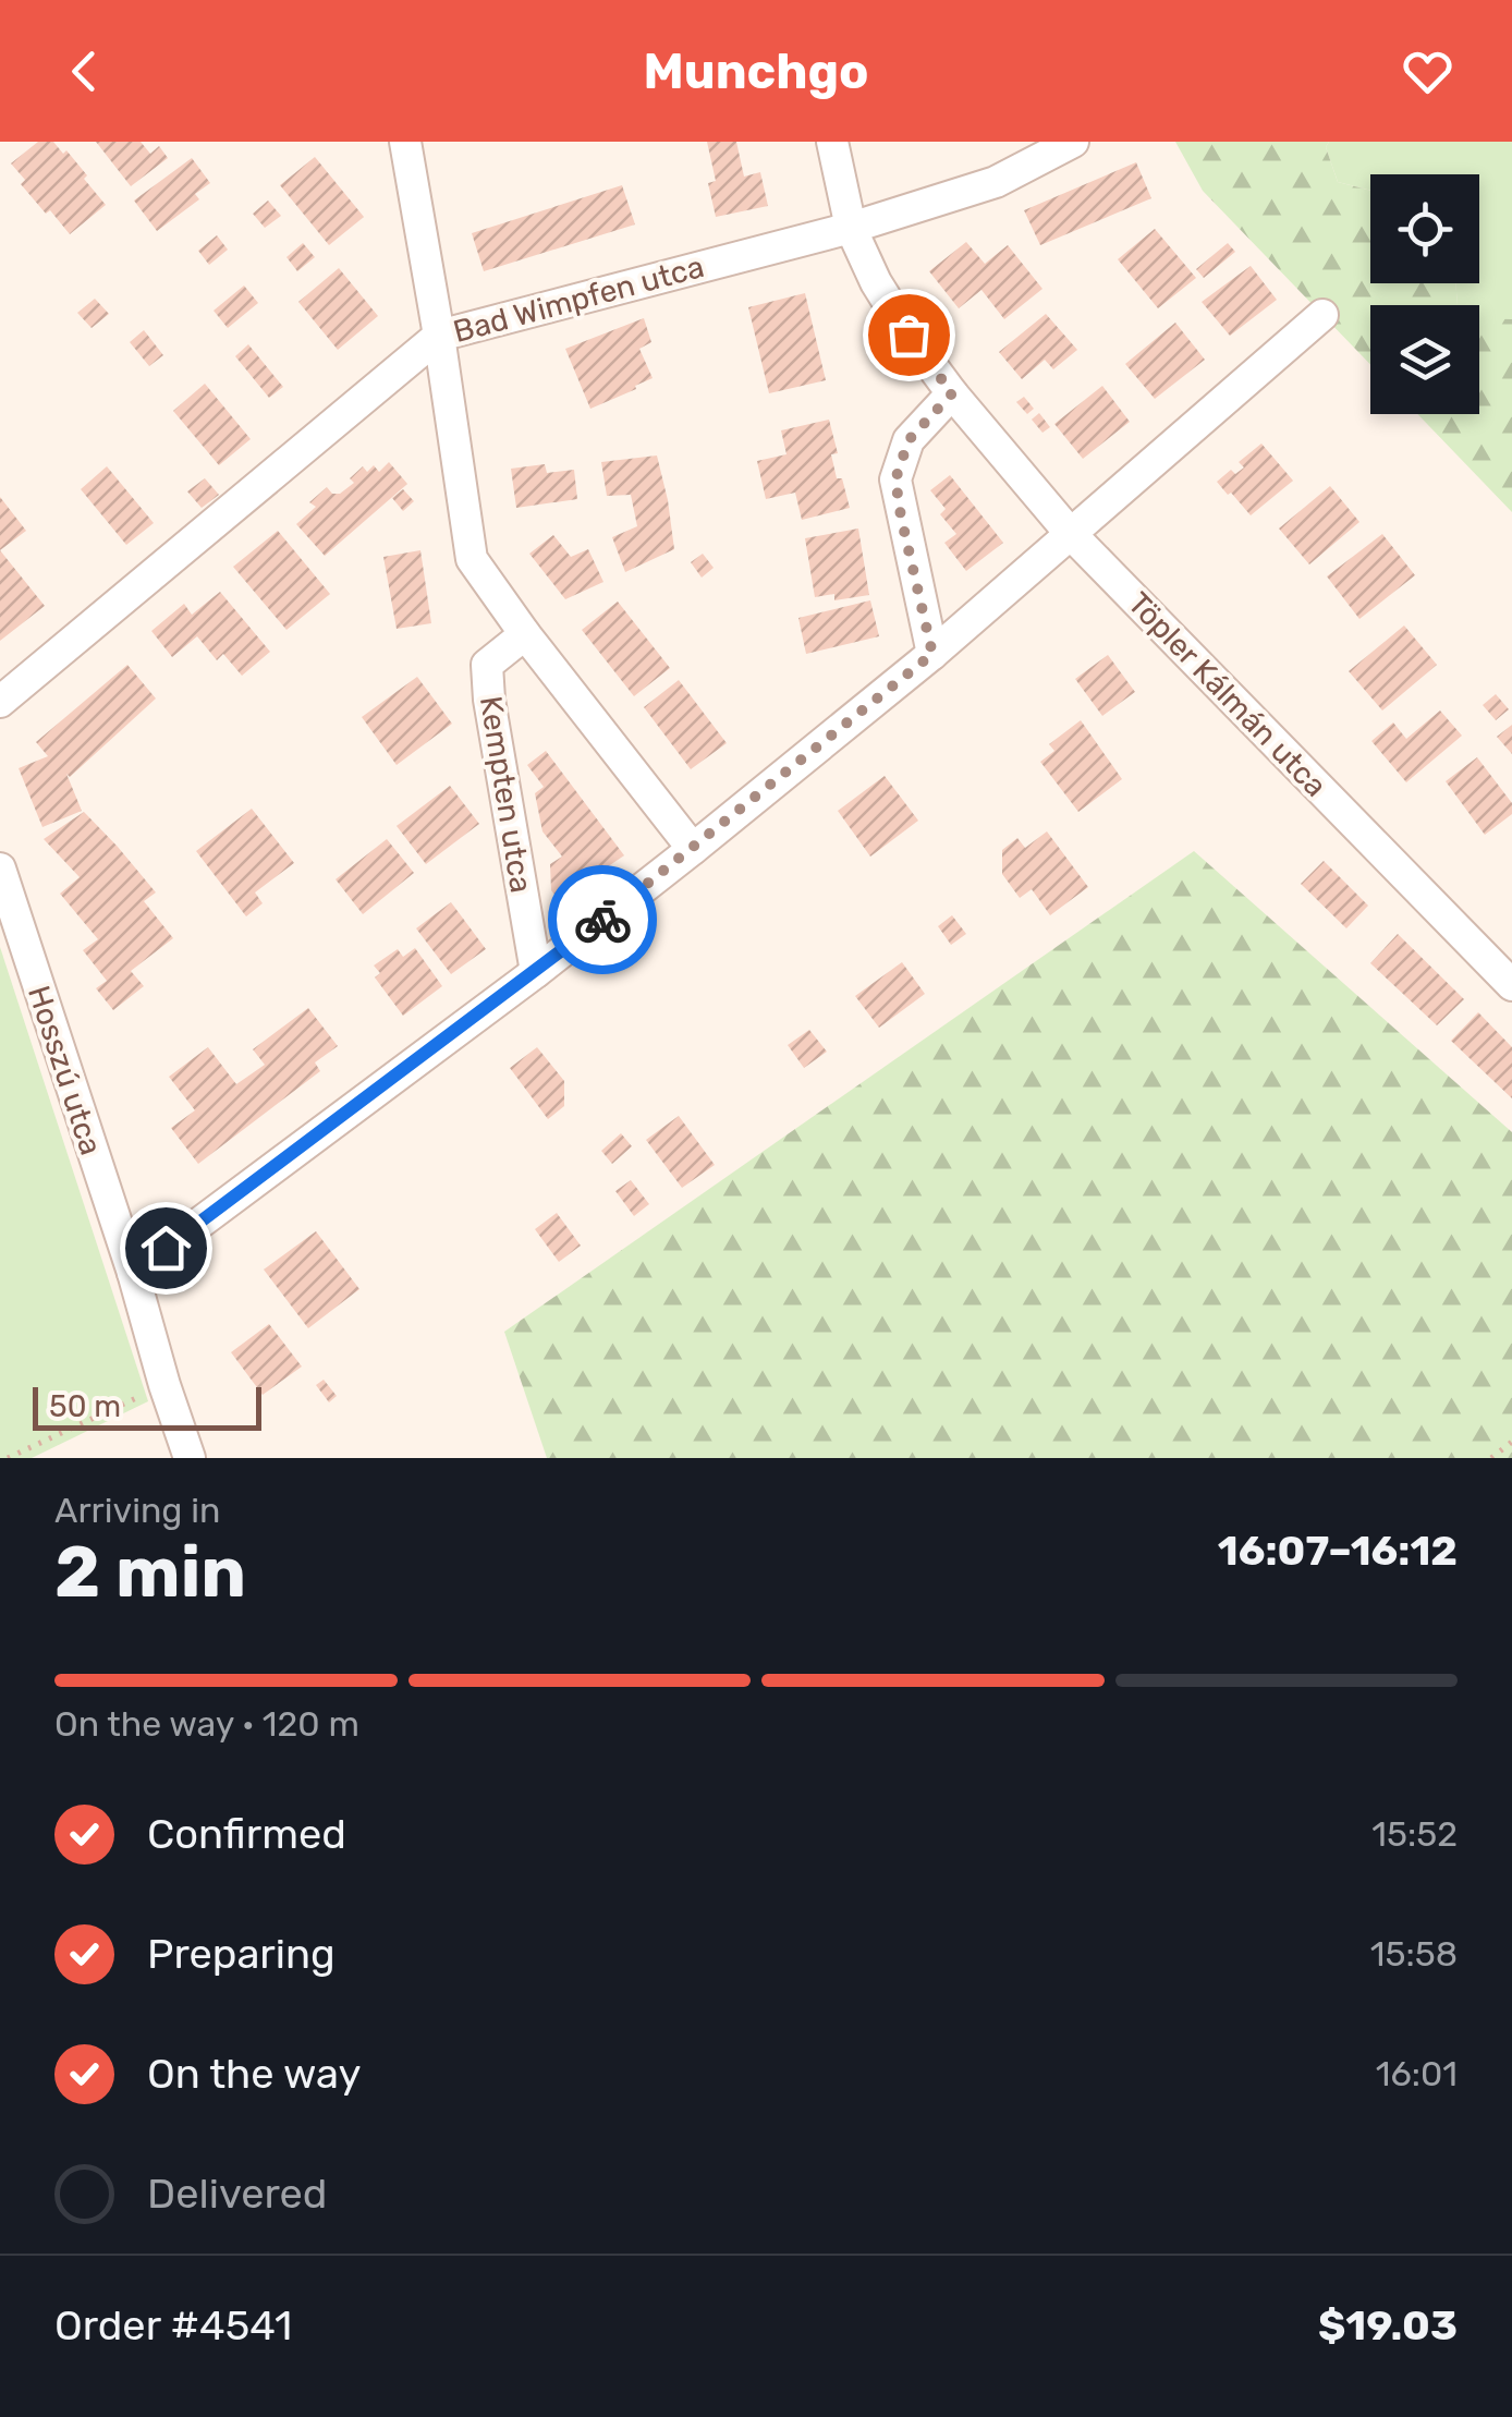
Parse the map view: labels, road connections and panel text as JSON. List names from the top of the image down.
{
  "streets": {
    "street": [
      "Bad Wimpfen utca",
      "Töpler Kálmán utca",
      "Kempten utca",
      "Hosszú utca"
    ]
  },
  "crossings": [
    ["Bad Wimpfen utca", "Töpler Kálmán utca"]
  ],
  "scale_bar": "50 m",
  "page": {
    "header": "Munchgo",
    "scale": "50 m",
    "heading": ["2 min", "Arriving in", "16:07–16:12"],
    "panel": ["Order #4541", "$19.03"],
    "bar": "On the way · 120 m",
    "list": [
      ["Confirmed", "15:52"],
      ["Preparing", "15:58"],
      ["On the way", "16:01"],
      "Delivered"
    ]
  }
}
